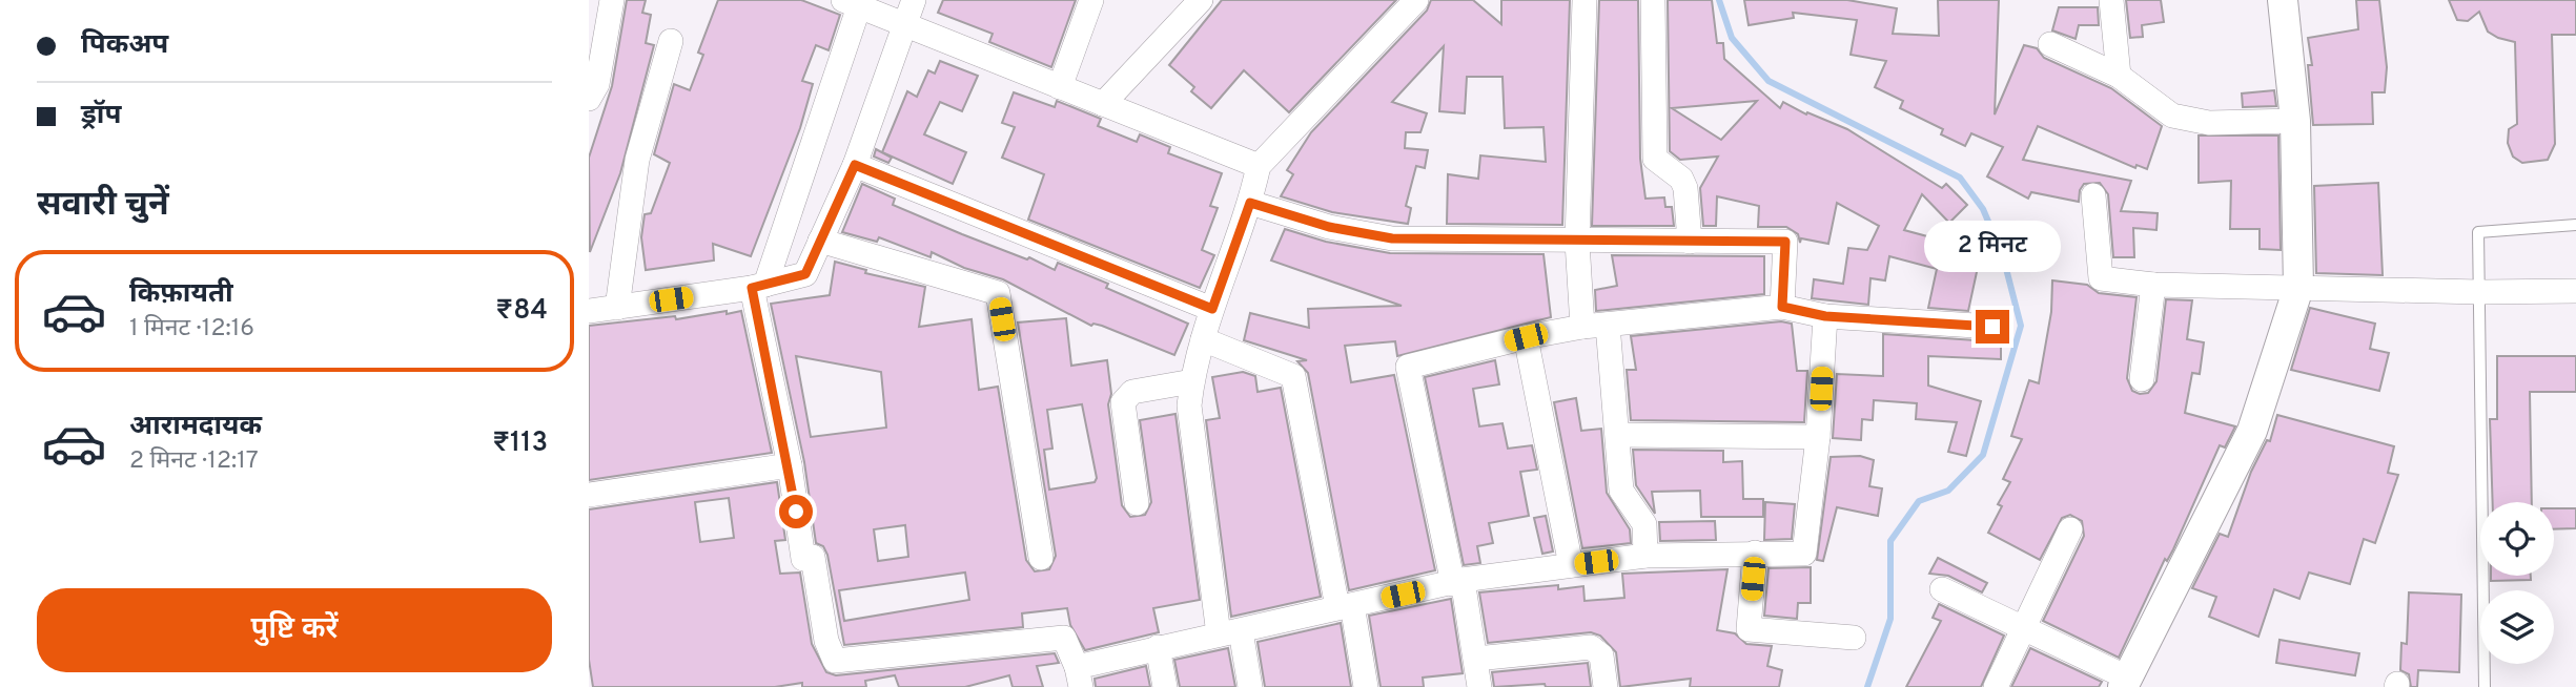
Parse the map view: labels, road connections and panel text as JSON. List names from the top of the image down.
{
  "page": {
    "banner": ["पिकअप", "ड्रॉप"],
    "heading": "सवारी चुनें",
    "bubble": "2 मिनट",
    "list": [
      {
        "name": "किफ़ायती",
        "note": "1 मिनट · 12:16",
        "value": "₹84"
      },
      {
        "name": "आरामदायक",
        "note": "2 मिनट · 12:17",
        "value": "₹113"
      }
    ],
    "buttons": "पुष्टि करें"
  }
}
